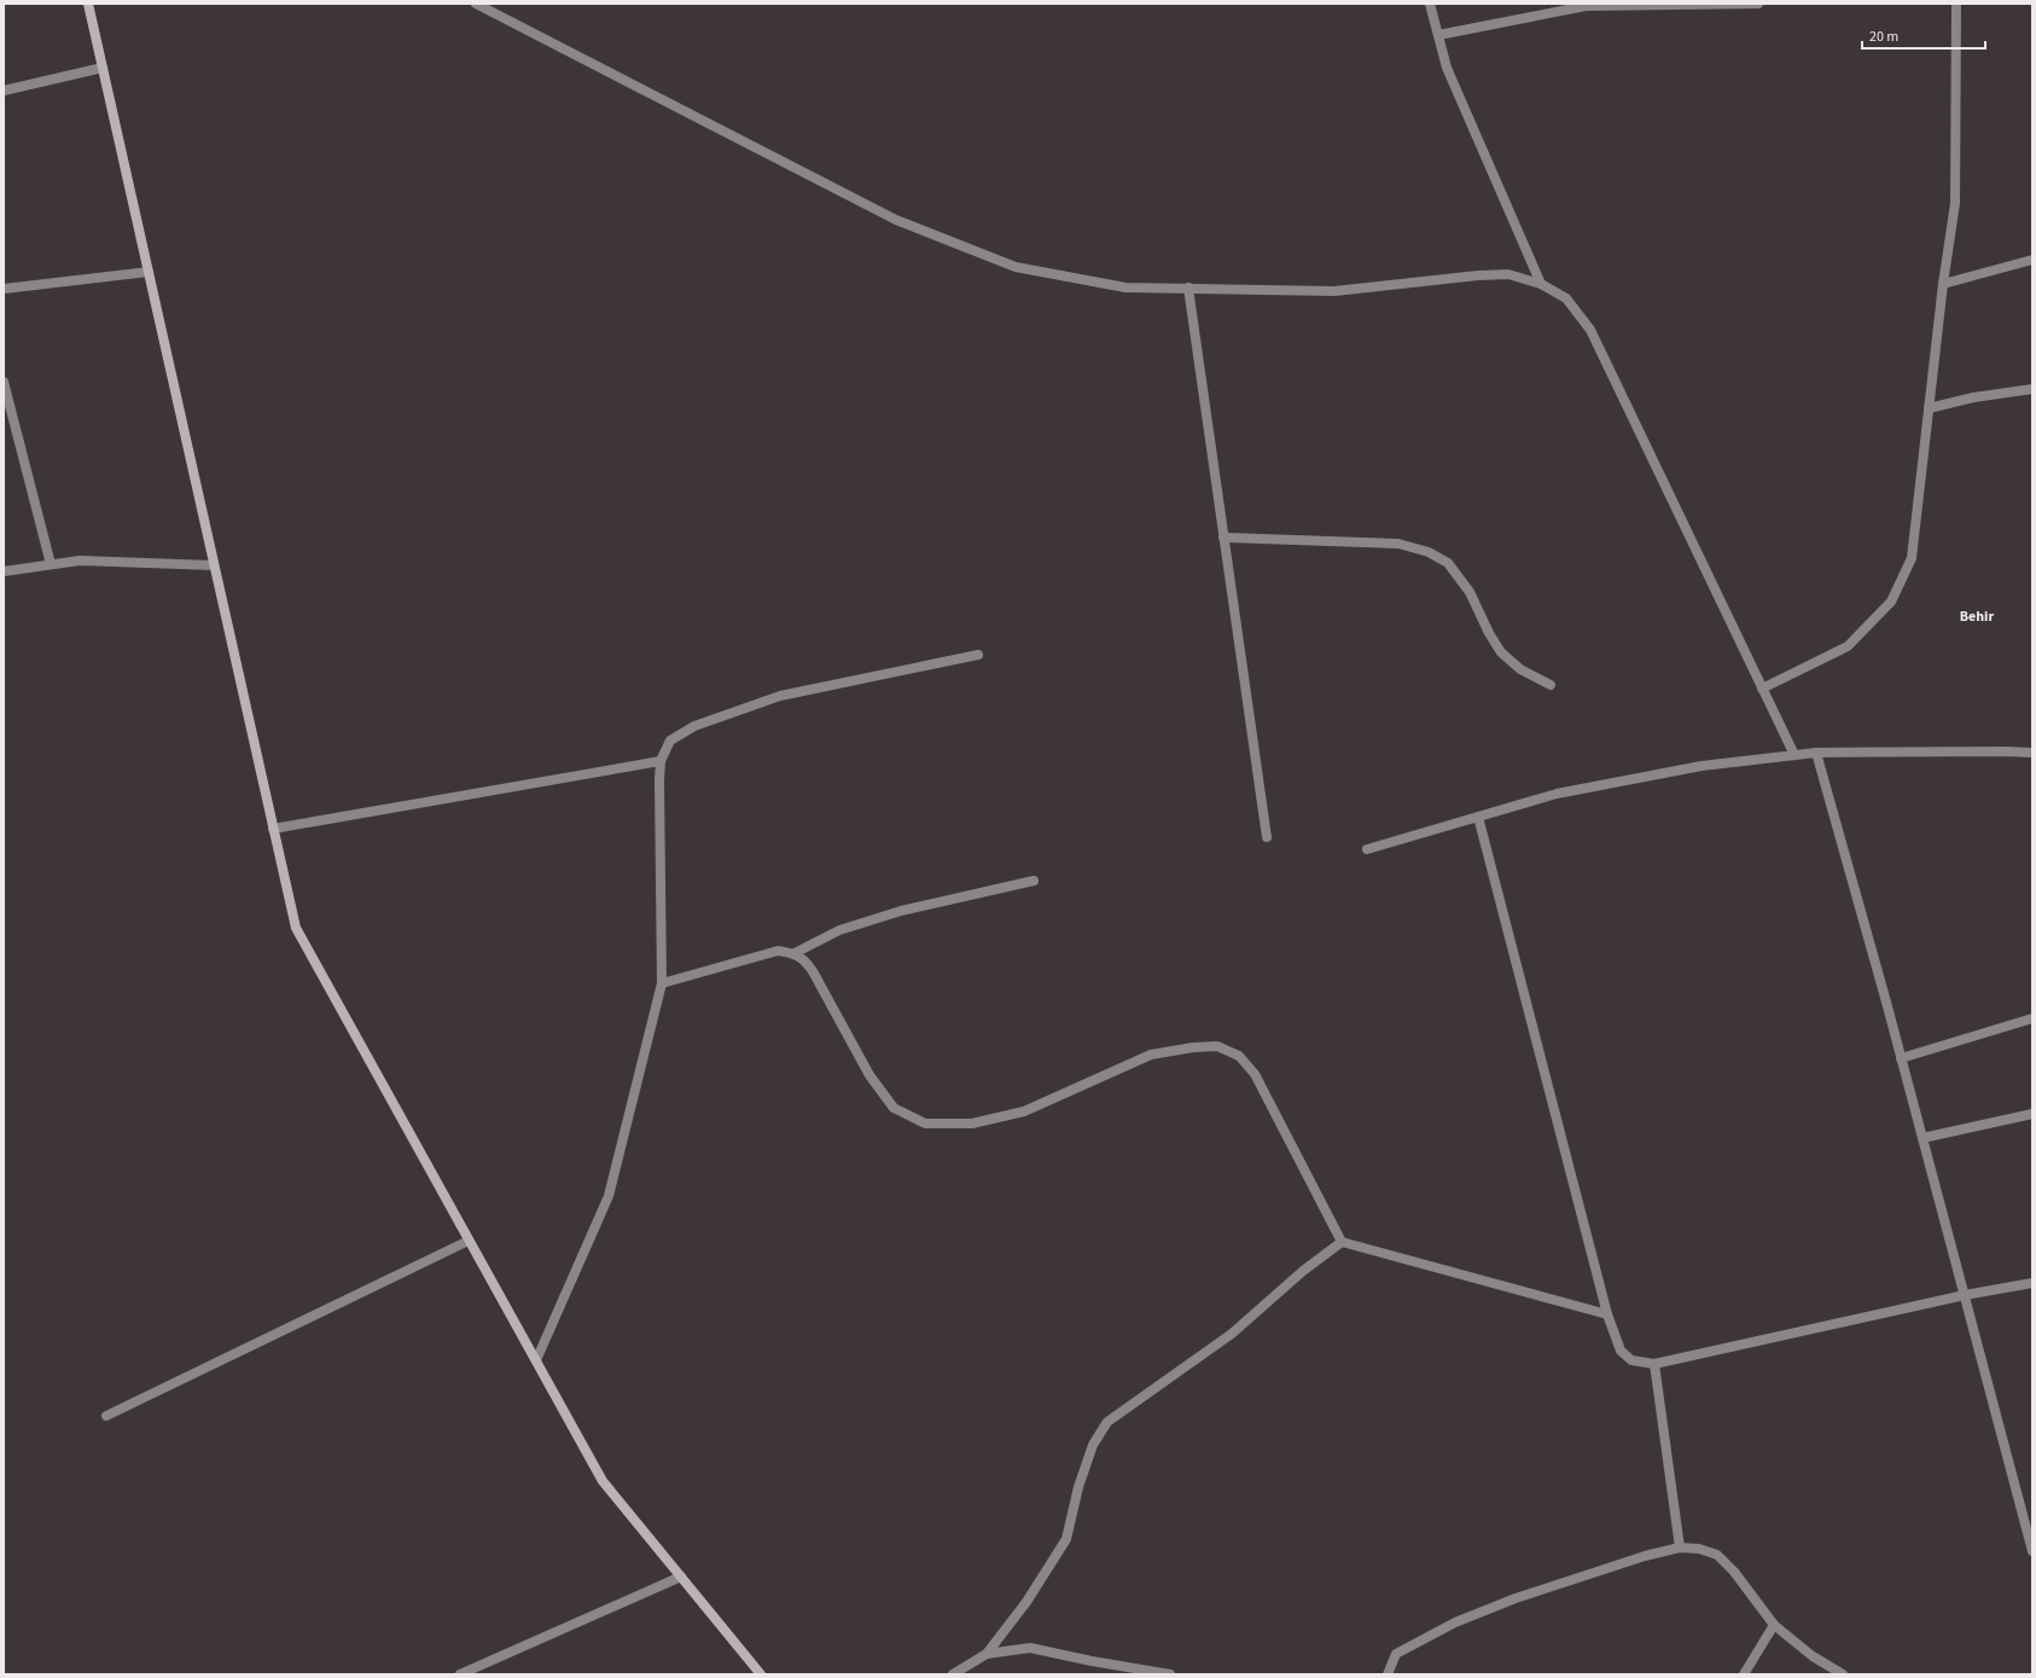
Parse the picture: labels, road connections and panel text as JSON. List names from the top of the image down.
{
  "districts": ["Behir"],
  "scale_bar": "20 m"
}
